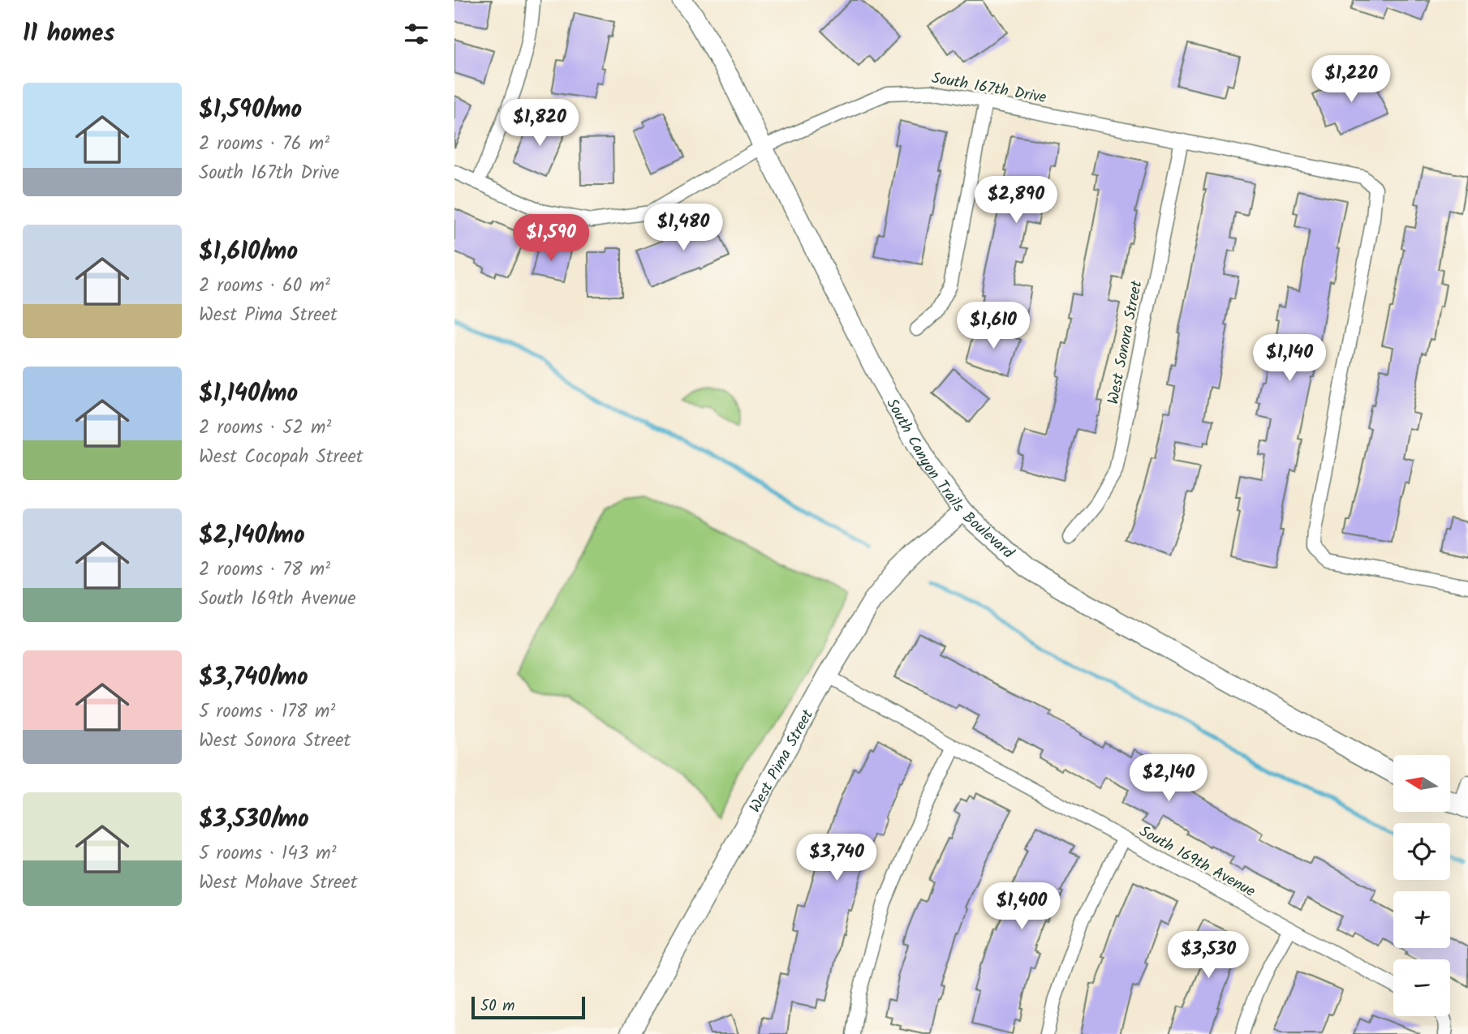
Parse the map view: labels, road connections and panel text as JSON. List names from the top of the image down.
{
  "streets": {
    "street": [
      "South 167th Drive",
      "West Sonora Street",
      "South Canyon Trails Boulevard",
      "West Pima Street",
      "South 169th Avenue"
    ]
  },
  "crossings": [
    ["South 167th Drive", "West Sonora Street"],
    ["South 167th Drive", "South Canyon Trails Boulevard"],
    ["South Canyon Trails Boulevard", "West Pima Street"],
    ["West Pima Street", "South 169th Avenue"]
  ],
  "scale_bar": "50 m",
  "north": "left",
  "page": {
    "heading": "11 homes",
    "price": [
      "$1,220",
      "$1,820",
      "$2,890",
      "$1,480",
      "$1,590",
      "$1,610",
      "$1,140",
      "$2,140",
      "$3,740",
      "$1,400",
      "$3,530"
    ],
    "list": [
      {
        "name": "$1,590/mo",
        "note": "2 rooms · 76 m² · South 167th Drive"
      },
      {
        "name": "$1,610/mo",
        "note": "2 rooms · 60 m² · West Pima Street"
      },
      {
        "name": "$1,140/mo",
        "note": "2 rooms · 52 m² · West Cocopah Street"
      },
      {
        "name": "$2,140/mo",
        "note": "2 rooms · 78 m² · South 169th Avenue"
      },
      {
        "name": "$3,740/mo",
        "note": "5 rooms · 178 m² · West Sonora Street"
      },
      {
        "name": "$3,530/mo",
        "note": "5 rooms · 143 m² · West Mohave Street"
      }
    ],
    "map_buttons": ["+", "−"],
    "scale": "50 m"
  }
}
